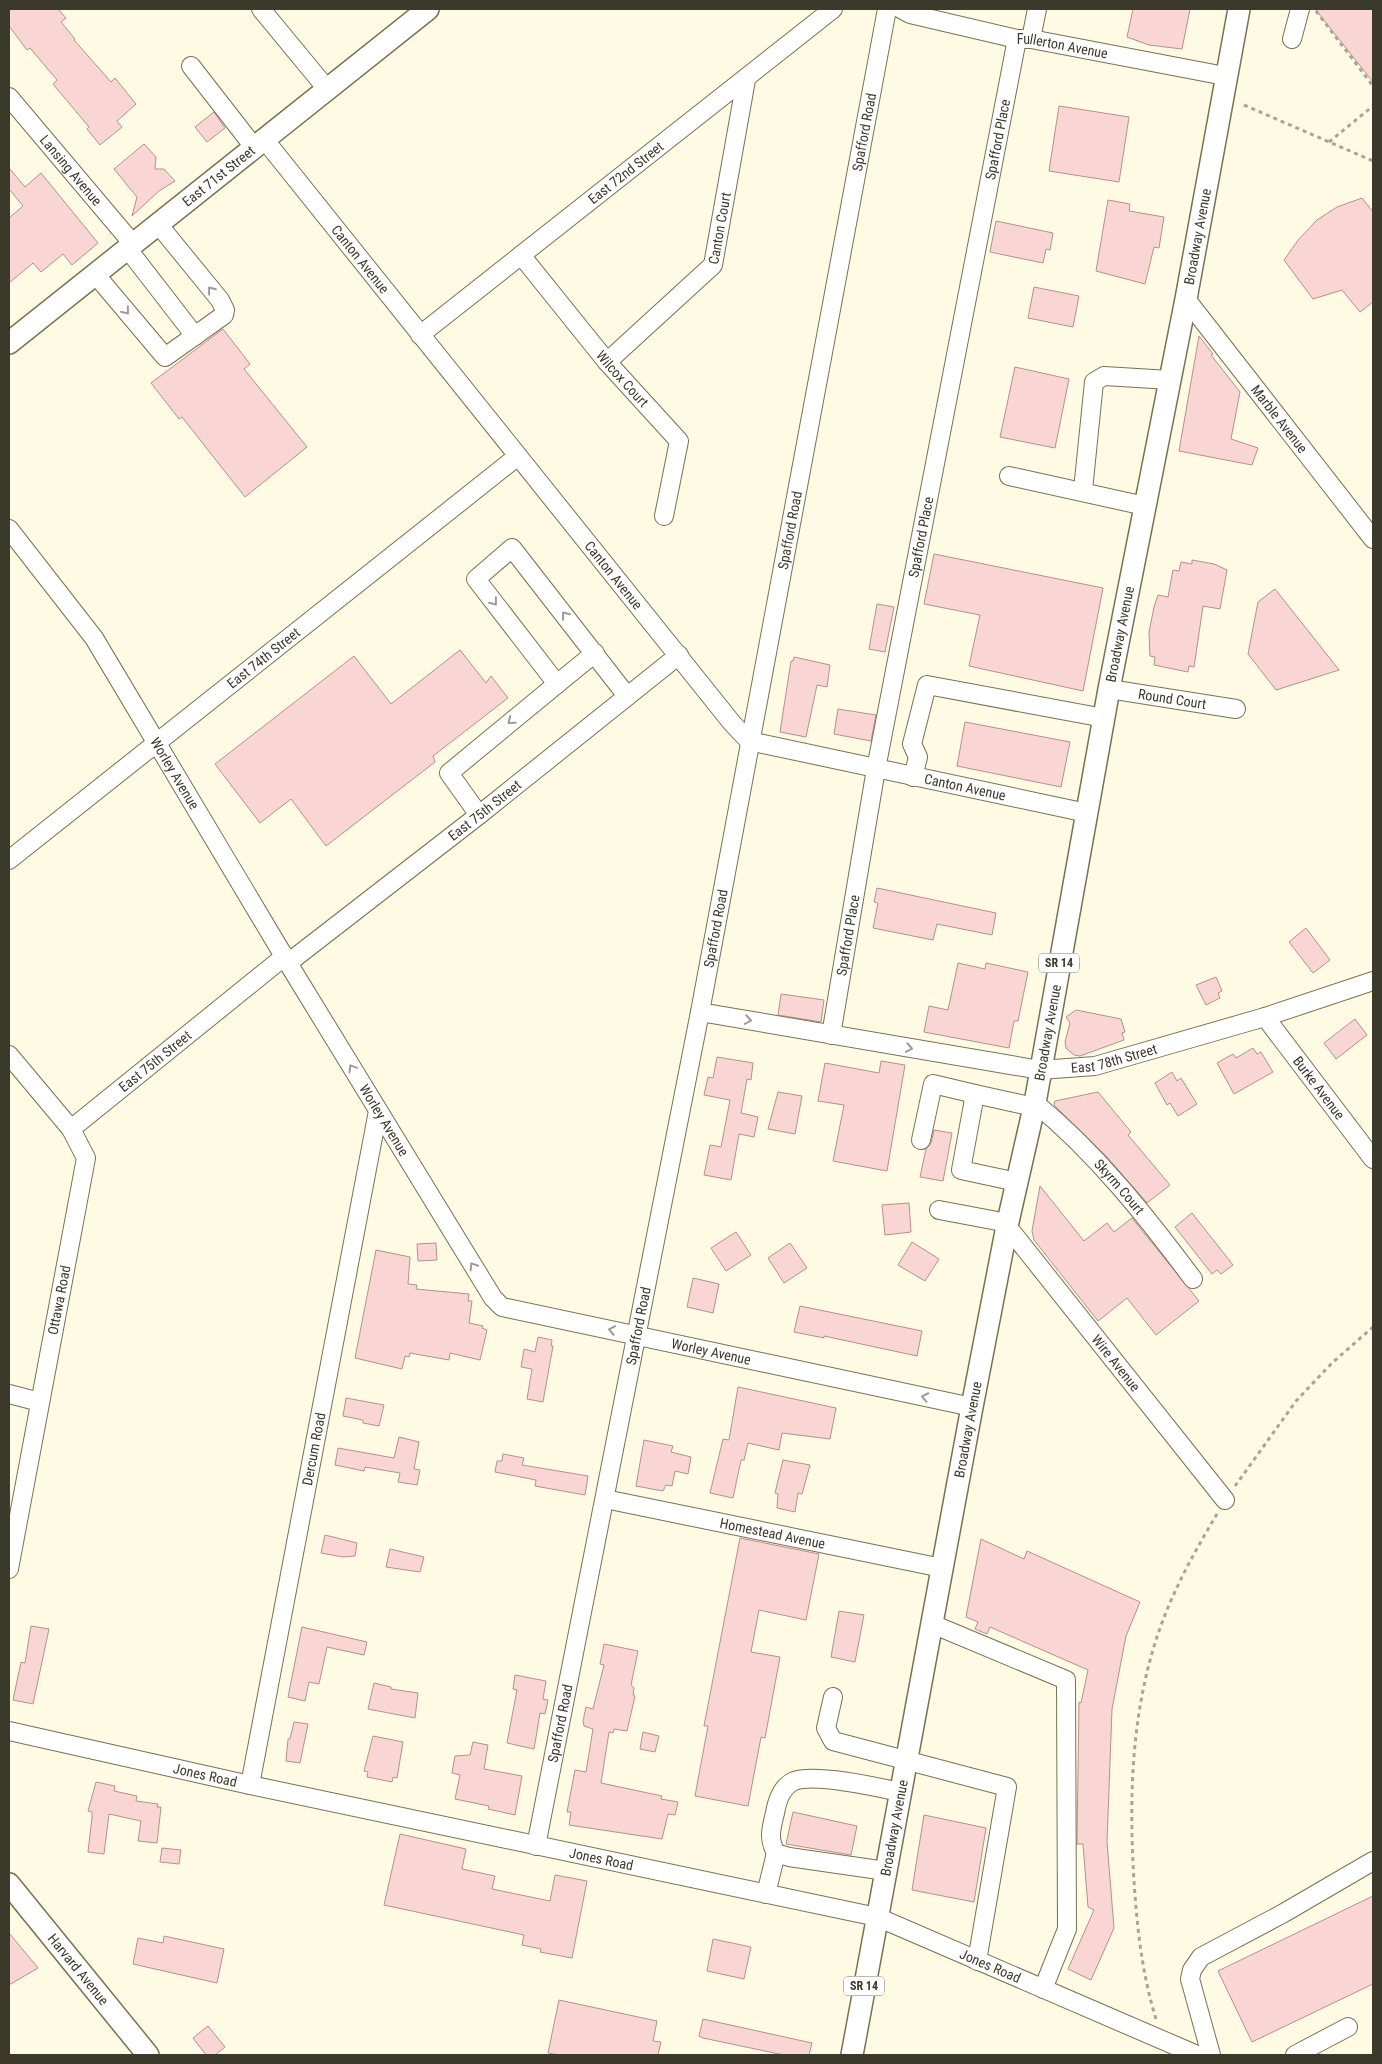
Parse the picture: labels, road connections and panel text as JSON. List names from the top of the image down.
{
  "streets": {
    "main road": [
      "East 71st Street",
      "Broadway Avenue",
      "SR 14",
      "Harvard Avenue"
    ],
    "street": [
      "Fullerton Avenue",
      "Spafford Road",
      "Spafford Place",
      "Lansing Avenue",
      "East 72nd Street",
      "Canton Court",
      "Canton Avenue",
      "Wilcox Court",
      "Marble Avenue",
      "East 74th Street",
      "Round Court",
      "Worley Avenue",
      "East 75th Street",
      "East 78th Street",
      "Burke Avenue",
      "Skyrm Court",
      "Ottawa Road",
      "Wire Avenue",
      "Dercum Road",
      "Homestead Avenue",
      "Jones Road"
    ]
  },
  "crossings": [
    ["Fullerton Avenue", "Spafford Place"],
    ["Fullerton Avenue", "Broadway Avenue"],
    ["Spafford Road", "Canton Avenue"],
    ["Spafford Road", "Worley Avenue"],
    ["Spafford Road", "East 78th Street"],
    ["Spafford Road", "Homestead Avenue"],
    ["Spafford Road", "Jones Road"],
    ["Spafford Place", "Canton Avenue"],
    ["Spafford Place", "East 78th Street"],
    ["Lansing Avenue", "East 71st Street"],
    ["East 72nd Street", "Canton Court"],
    ["East 72nd Street", "Canton Avenue"],
    ["East 72nd Street", "Wilcox Court"],
    ["East 71st Street", "Canton Avenue"],
    ["Canton Court", "Wilcox Court"],
    ["Broadway Avenue", "Canton Avenue"],
    ["Broadway Avenue", "Marble Avenue"],
    ["Broadway Avenue", "Round Court"],
    ["Broadway Avenue", "Worley Avenue"],
    ["Broadway Avenue", "East 78th Street"],
    ["Broadway Avenue", "Skyrm Court"],
    ["Broadway Avenue", "Wire Avenue"],
    ["Broadway Avenue", "Homestead Avenue"],
    ["Broadway Avenue", "Jones Road"],
    ["Canton Avenue", "East 74th Street"],
    ["Canton Avenue", "East 75th Street"],
    ["East 74th Street", "Worley Avenue"],
    ["Worley Avenue", "East 75th Street"],
    ["Worley Avenue", "Dercum Road"],
    ["East 75th Street", "Ottawa Road"],
    ["East 78th Street", "Burke Avenue"],
    ["Dercum Road", "Jones Road"]
  ],
  "one_way": ["Worley Avenue"]
}
